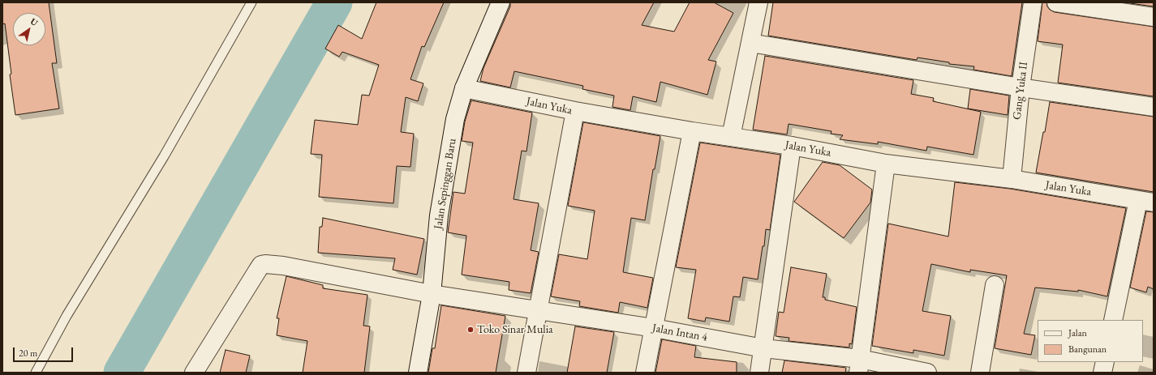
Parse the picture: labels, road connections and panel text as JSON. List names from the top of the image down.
{
  "streets": {
    "street": [
      "Gang Yuka II",
      "Jalan Yuka",
      "Jalan Sepinggan Baru",
      "Jalan Intan 4"
    ]
  },
  "crossings": [
    ["Gang Yuka II", "Jalan Yuka"],
    ["Jalan Yuka", "Jalan Sepinggan Baru"],
    ["Jalan Sepinggan Baru", "Jalan Intan 4"]
  ],
  "places": ["Toko Sinar Mulia"],
  "legend": ["Jalan", "Bangunan"],
  "scale_bar": "20 m",
  "north": "top right"
}
